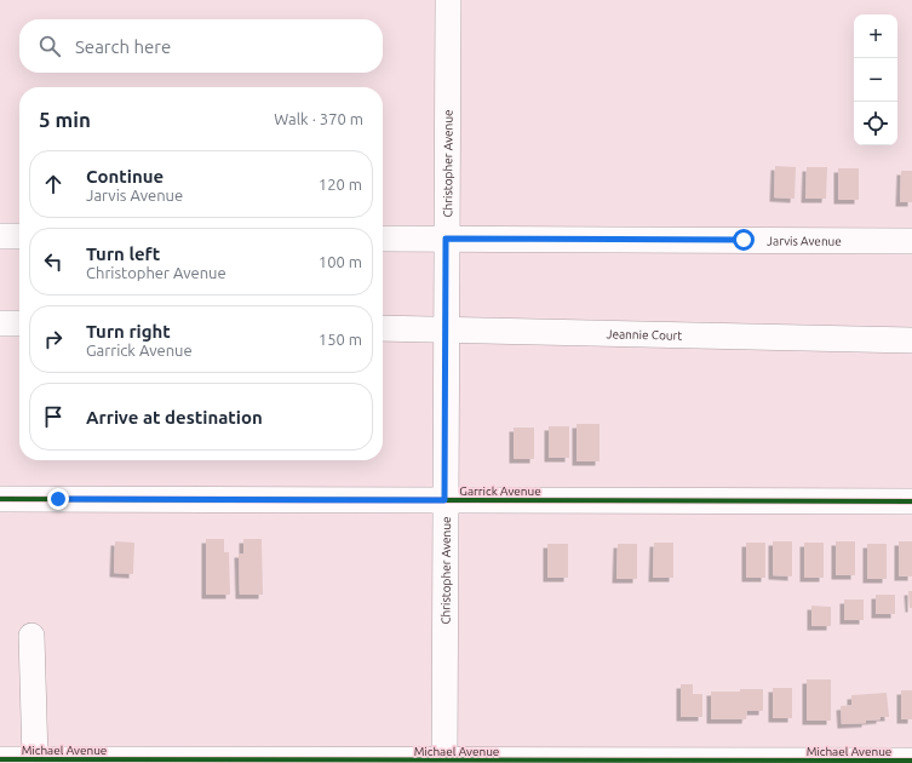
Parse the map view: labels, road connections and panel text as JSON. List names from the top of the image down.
{
  "streets": {
    "street": [
      "Christopher Avenue",
      "Jarvis Avenue",
      "Jeannie Court",
      "Garrick Avenue",
      "Michael Avenue"
    ]
  },
  "crossings": [
    ["Christopher Avenue", "Jarvis Avenue"],
    ["Christopher Avenue", "Jeannie Court"],
    ["Christopher Avenue", "Garrick Avenue"],
    ["Christopher Avenue", "Michael Avenue"]
  ],
  "page": {
    "map_buttons": ["+", "−"],
    "search": "Search here",
    "heading": ["5 min", "Walk · 370 m"],
    "list": [
      ["Continue", "Jarvis Avenue", "120 m"],
      ["Turn left", "Christopher Avenue", "100 m"],
      ["Turn right", "Garrick Avenue", "150 m"],
      "Arrive at destination"
    ]
  }
}
